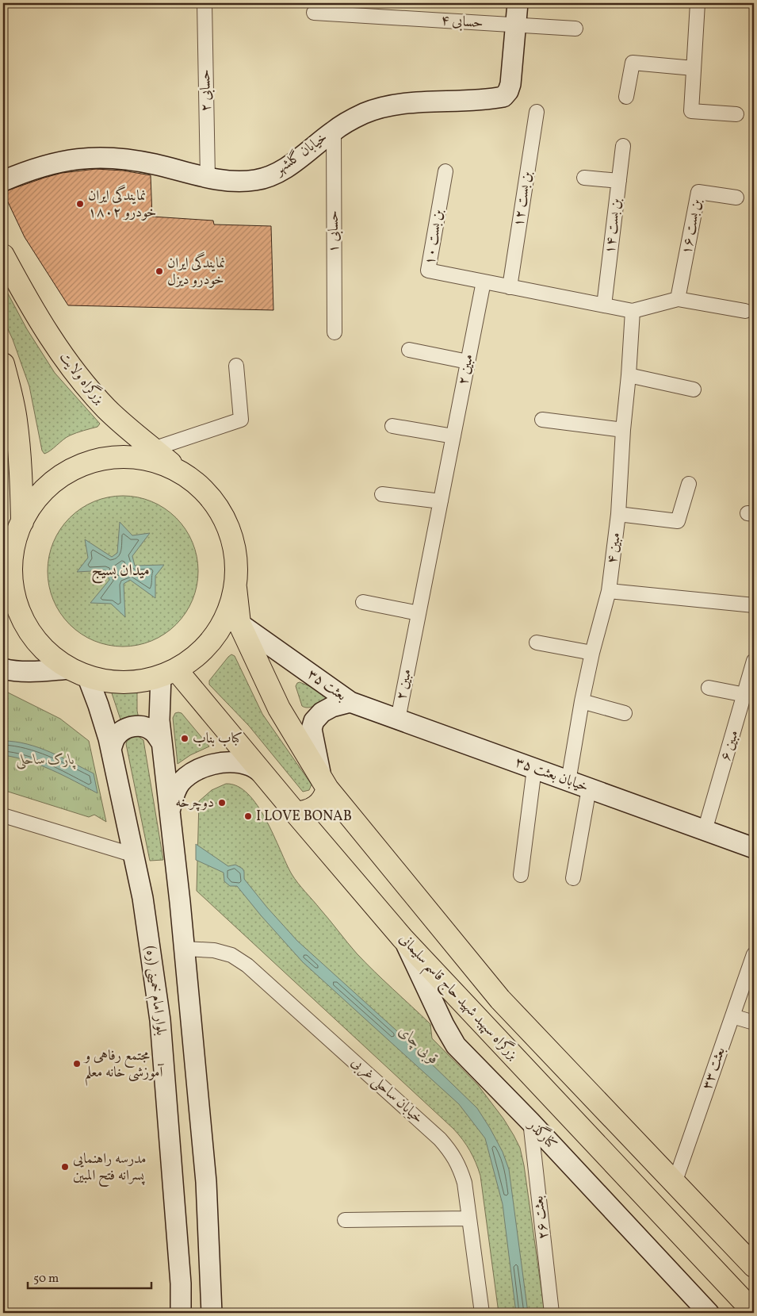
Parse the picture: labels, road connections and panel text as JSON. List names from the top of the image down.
{
  "streets": {
    "highway": ["بزرگراه ولایت", "بزرگراه سپهبد شهید حاج قاسم سلیمانی"],
    "street": [
      "حسابی ۴",
      "حسابی ۲",
      "خیابان گلشهر",
      "بن بست ۱۲",
      "بن بست ۱۴",
      "بن بست ۱۶",
      "حسابی ۱",
      "بن بست ۱۰",
      "مبین ۲",
      "مبین ۴",
      "بعثت ۳۵",
      "مبین ۶",
      "خیابان بعثت ۳۵",
      "بلوار امام خمینی (ره)",
      "بعثت ۳۳",
      "خیابان ساحلی غربی",
      "کنارگذر",
      "بعثت ۲۶"
    ]
  },
  "crossings": [
    ["حسابی ۴", "خیابان گلشهر"],
    ["حسابی ۲", "خیابان گلشهر"],
    ["خیابان گلشهر", "حسابی ۱"],
    ["بن بست ۱۰", "مبین ۲"],
    ["مبین ۲", "خیابان بعثت ۳۵"],
    ["مبین ۴", "خیابان بعثت ۳۵"],
    ["بعثت ۳۵", "خیابان بعثت ۳۵"],
    ["بعثت ۳۵", "بزرگراه سپهبد شهید حاج قاسم سلیمانی"],
    ["مبین ۶", "خیابان بعثت ۳۵"],
    ["بزرگراه سپهبد شهید حاج قاسم سلیمانی", "بعثت ۳۳"],
    ["بزرگراه سپهبد شهید حاج قاسم سلیمانی", "کنارگذر"],
    ["کنارگذر", "بعثت ۲۶"]
  ],
  "districts": ["میدان بسیج"],
  "water": ["قوبی چای"],
  "parks": ["پارک ساحلی"],
  "places": [
    "نمایندگی ایران خودرو ۱۸۰۲",
    "نمایندگی ایران خودرو دیزل",
    "کباب بناب",
    "دوچرخه",
    "I LOVE BONAB",
    "مجتمع رفاهی و آموزشی خانه معلم",
    "مدرسه راهنمایی پسرانه فتح المبین"
  ],
  "scale_bar": "50 m"
}
